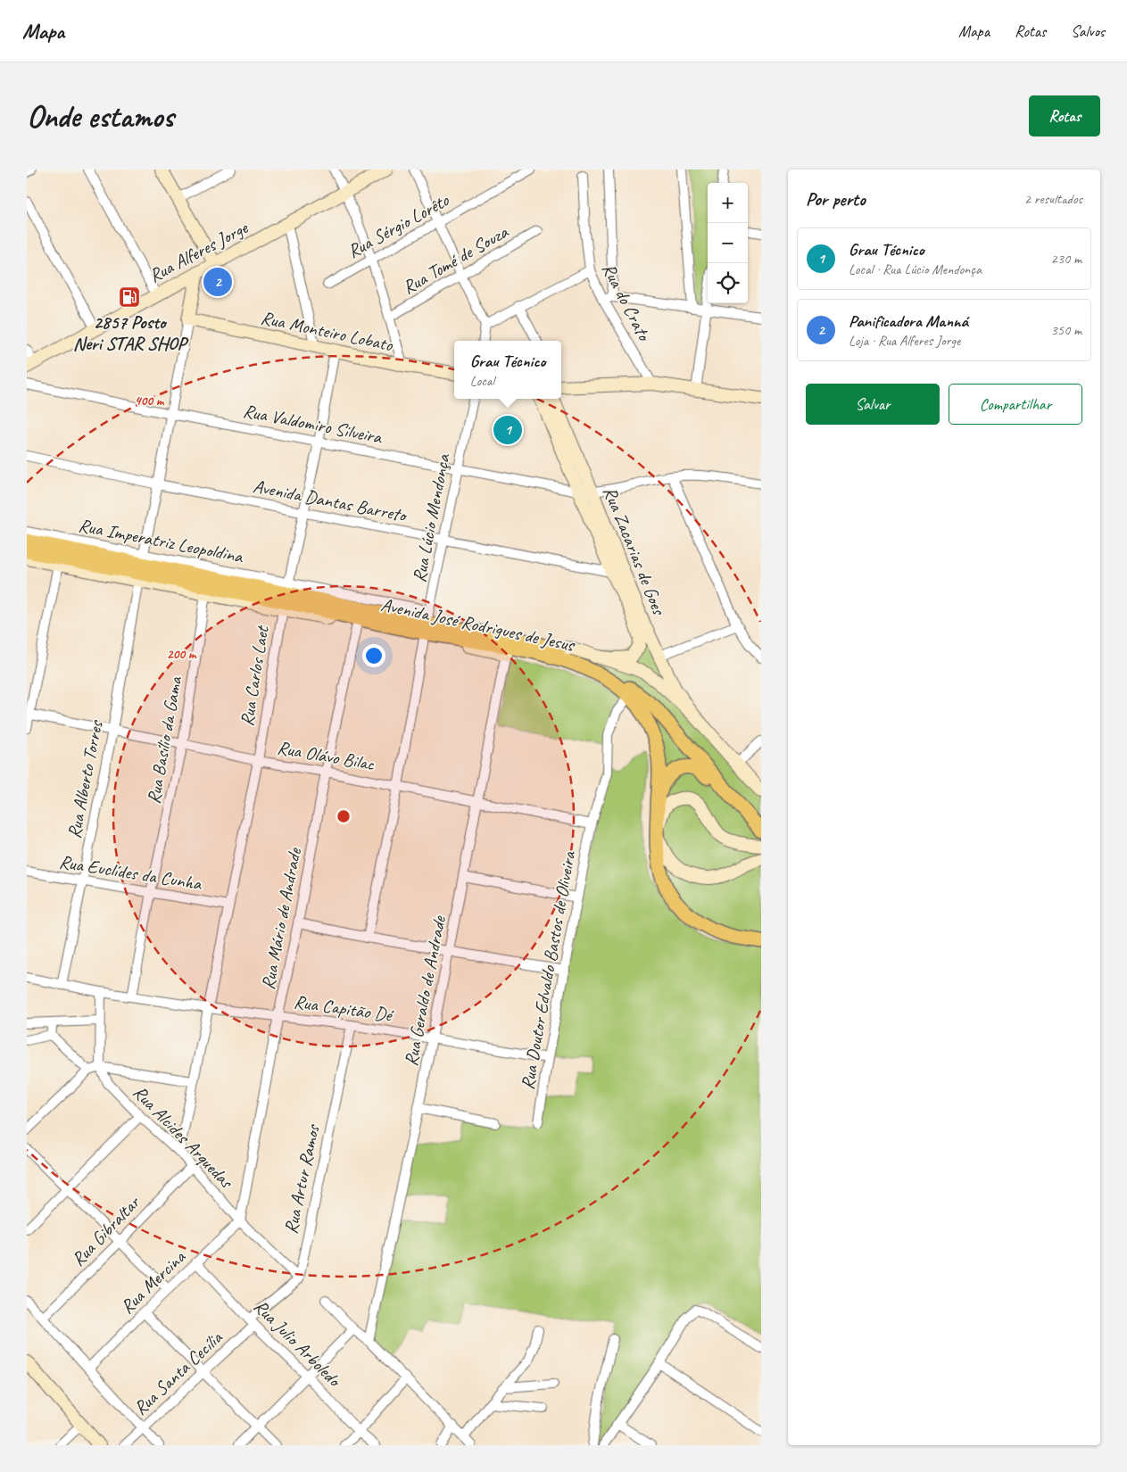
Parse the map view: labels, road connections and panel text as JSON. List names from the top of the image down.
{
  "streets": {
    "main road": ["Avenida José Rodrigues de Jesus"],
    "street": [
      "Rua Sérgio Lorêto",
      "Rua Alferes Jorge",
      "Rua Tomé de Souza",
      "Rua do Crato",
      "Rua Monteiro Lobato",
      "Rua Valdomiro Silveira",
      "Avenida Dantas Barreto",
      "Rua Lúcio Mendonça",
      "Rua Imperatriz Leopoldina",
      "Rua Zacarias de Goes",
      "Rua Carlos Laet",
      "Rua Basílio da Gama",
      "Rua Olávo Bilac",
      "Rua Alberto Torres",
      "Rua Euclídes da Cunha",
      "Rua Mário de Andrade",
      "Rua Doutor Edvaldo Bastos de Oliveira",
      "Rua Geraldo de Andrade",
      "Rua Capitão Dé",
      "Rua Alcides Arquedas",
      "Rua Artur Ramos",
      "Rua Gibraltar",
      "Rua Mercina",
      "Rua Julio Arboledo",
      "Rua Santa Cecília"
    ]
  },
  "crossings": [
    ["Rua Monteiro Lobato", "Rua Carlos Laet"],
    ["Rua Valdomiro Silveira", "Rua Lúcio Mendonça"],
    ["Rua Valdomiro Silveira", "Rua Zacarias de Goes"],
    ["Rua Valdomiro Silveira", "Rua Carlos Laet"],
    ["Avenida Dantas Barreto", "Rua Lúcio Mendonça"],
    ["Avenida Dantas Barreto", "Rua Zacarias de Goes"],
    ["Avenida Dantas Barreto", "Rua Carlos Laet"],
    ["Rua Lúcio Mendonça", "Avenida José Rodrigues de Jesus"],
    ["Rua Lúcio Mendonça", "Rua Olávo Bilac"],
    ["Rua Imperatriz Leopoldina", "Avenida José Rodrigues de Jesus"],
    ["Avenida José Rodrigues de Jesus", "Rua Carlos Laet"],
    ["Avenida José Rodrigues de Jesus", "Rua Basílio da Gama"],
    ["Avenida José Rodrigues de Jesus", "Rua Alberto Torres"],
    ["Avenida José Rodrigues de Jesus", "Rua Mário de Andrade"],
    ["Avenida José Rodrigues de Jesus", "Rua Doutor Edvaldo Bastos de Oliveira"],
    ["Avenida José Rodrigues de Jesus", "Rua Geraldo de Andrade"],
    ["Rua Carlos Laet", "Rua Olávo Bilac"],
    ["Rua Carlos Laet", "Rua Euclídes da Cunha"],
    ["Rua Carlos Laet", "Rua Capitão Dé"],
    ["Rua Carlos Laet", "Rua Alcides Arquedas"],
    ["Rua Basílio da Gama", "Rua Olávo Bilac"],
    ["Rua Basílio da Gama", "Rua Euclídes da Cunha"],
    ["Rua Basílio da Gama", "Rua Capitão Dé"],
    ["Rua Olávo Bilac", "Rua Alberto Torres"],
    ["Rua Olávo Bilac", "Rua Mário de Andrade"],
    ["Rua Olávo Bilac", "Rua Doutor Edvaldo Bastos de Oliveira"],
    ["Rua Olávo Bilac", "Rua Geraldo de Andrade"],
    ["Rua Alberto Torres", "Rua Euclídes da Cunha"],
    ["Rua Alberto Torres", "Rua Capitão Dé"],
    ["Rua Mário de Andrade", "Rua Capitão Dé"],
    ["Rua Mário de Andrade", "Rua Alcides Arquedas"],
    ["Rua Mário de Andrade", "Rua Mercina"],
    ["Rua Doutor Edvaldo Bastos de Oliveira", "Rua Capitão Dé"],
    ["Rua Geraldo de Andrade", "Rua Capitão Dé"],
    ["Rua Capitão Dé", "Rua Alcides Arquedas"],
    ["Rua Capitão Dé", "Rua Artur Ramos"],
    ["Rua Alcides Arquedas", "Rua Artur Ramos"],
    ["Rua Alcides Arquedas", "Rua Gibraltar"],
    ["Rua Alcides Arquedas", "Rua Mercina"],
    ["Rua Mercina", "Rua Julio Arboledo"],
    ["Rua Julio Arboledo", "Rua Santa Cecília"]
  ],
  "places": {
    "fuel station": ["2857 Posto Neri STAR SHOP"]
  },
  "page": {
    "header": "Mapa",
    "nav": ["Mapa", "Rotas", "Salvos"],
    "buttons": [
      "Rotas",
      ["Salvar", "Compartilhar"]
    ],
    "title": "Onde estamos",
    "heading": ["Por perto", "2 resultados"],
    "map_buttons": ["+", "−"],
    "list": [
      {
        "mark": "1",
        "name": "Grau Técnico",
        "note": "Local · Rua Lúcio Mendonça",
        "value": "230 m"
      },
      {
        "mark": "2",
        "name": "Panificadora Manná",
        "note": "Loja · Rua Alferes Jorge",
        "value": "350 m"
      }
    ],
    "pins": ["2", "1"],
    "popup": ["Grau Técnico", "Local"]
  },
  "rings": ["400 m", "200 m"]
}
